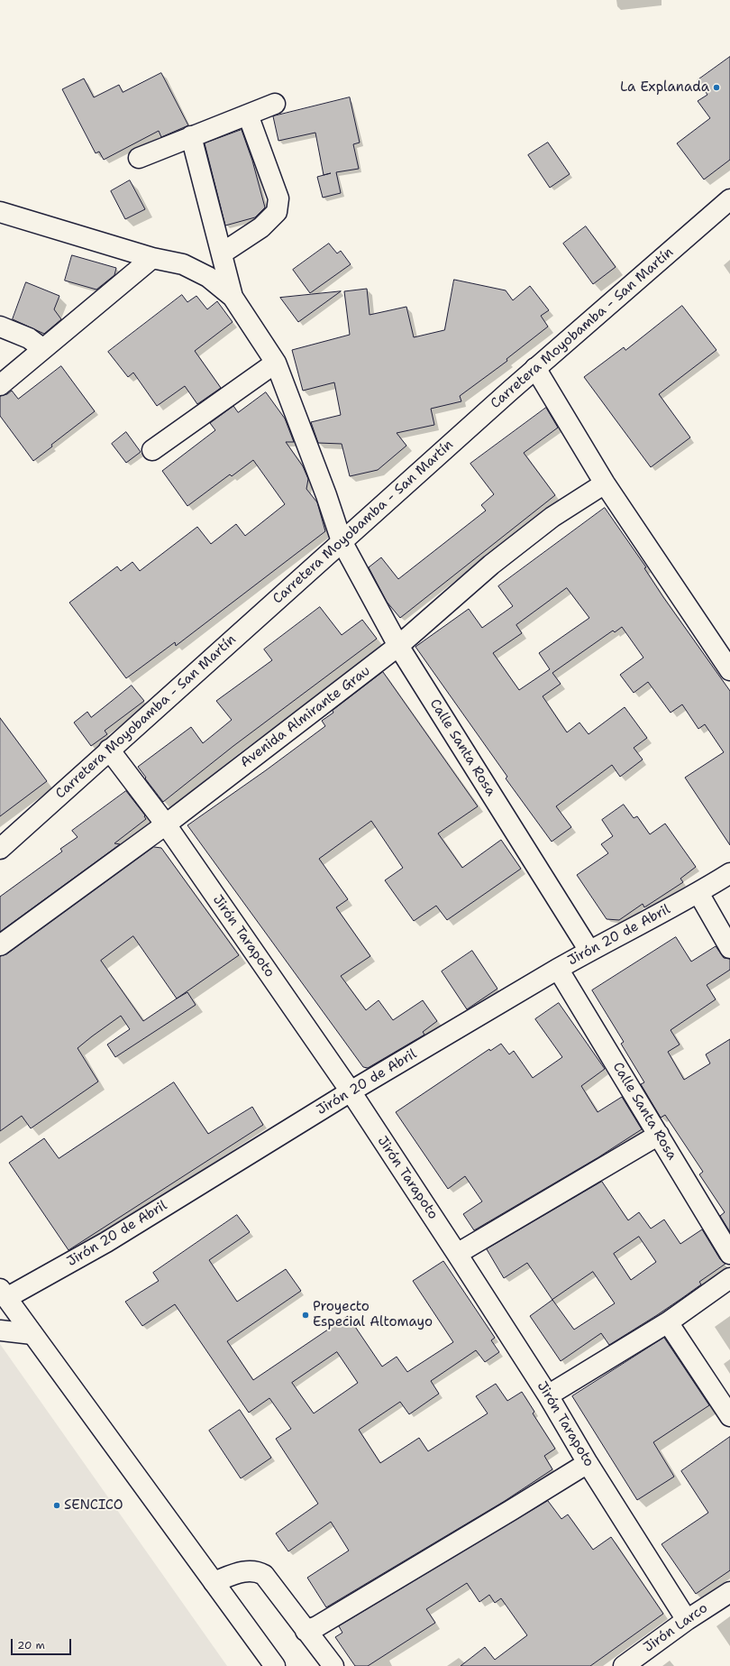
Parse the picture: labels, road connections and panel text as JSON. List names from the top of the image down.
{
  "streets": {
    "main road": [
      "Carretera Moyobamba - San Martín",
      "Avenida Almirante Grau",
      "Calle Santa Rosa",
      "Jirón 20 de Abril",
      "Jirón Tarapoto",
      "Jirón Larco"
    ]
  },
  "crossings": [
    ["Carretera Moyobamba - San Martín", "Calle Santa Rosa"],
    ["Carretera Moyobamba - San Martín", "Jirón Tarapoto"],
    ["Avenida Almirante Grau", "Calle Santa Rosa"],
    ["Avenida Almirante Grau", "Jirón Tarapoto"],
    ["Calle Santa Rosa", "Jirón 20 de Abril"],
    ["Jirón 20 de Abril", "Jirón Tarapoto"],
    ["Jirón Tarapoto", "Jirón Larco"]
  ],
  "places": ["La Explanada", "Proyecto Especial Altomayo", "SENCICO"],
  "scale_bar": "20 m"
}
